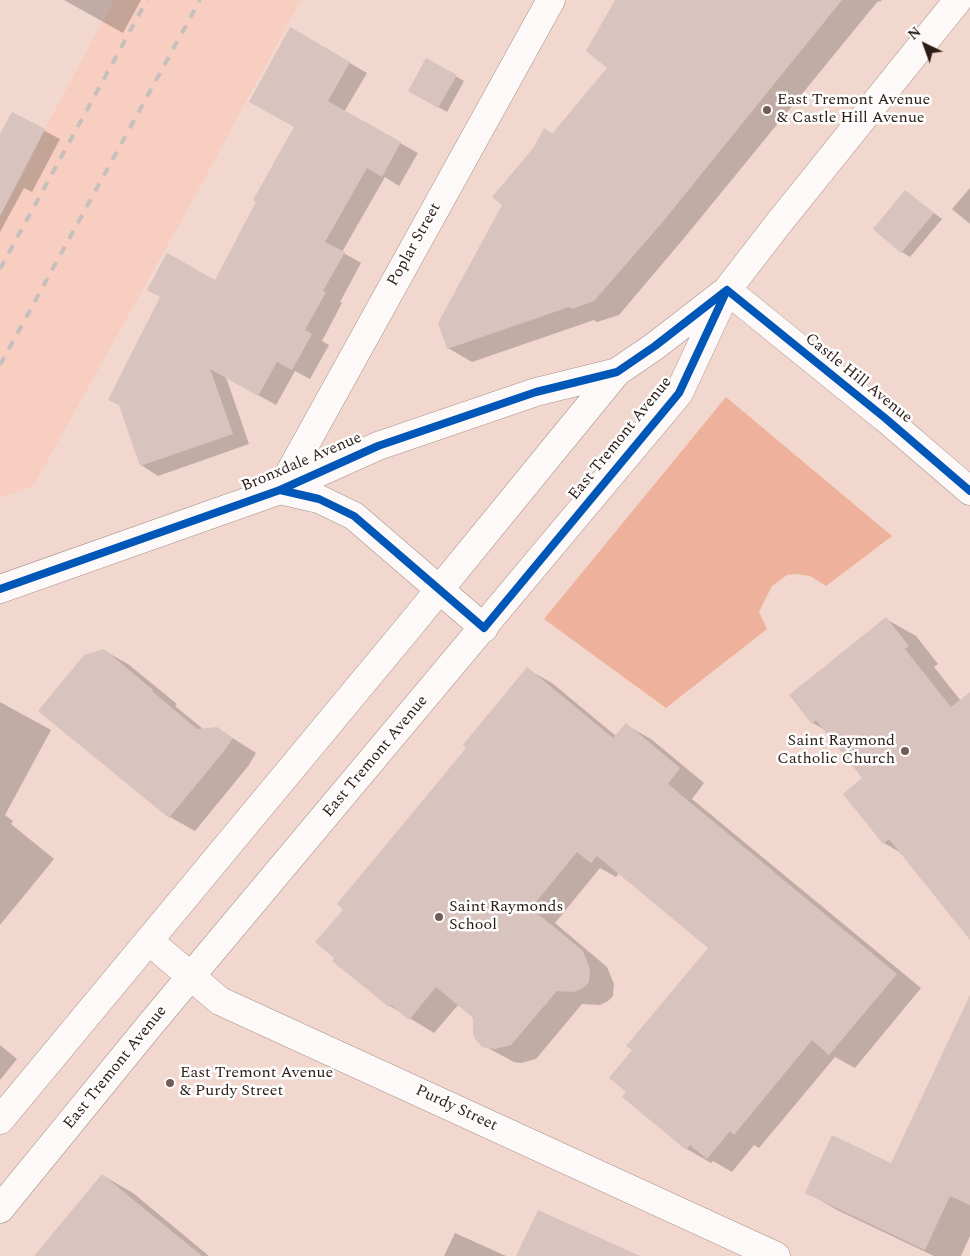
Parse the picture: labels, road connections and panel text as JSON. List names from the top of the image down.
{
  "streets": {
    "main road": [
      "Poplar Street",
      "Castle Hill Avenue",
      "East Tremont Avenue",
      "Bronxdale Avenue",
      "Purdy Street"
    ]
  },
  "crossings": [
    ["Poplar Street", "Bronxdale Avenue"],
    ["Castle Hill Avenue", "East Tremont Avenue"],
    ["East Tremont Avenue", "Bronxdale Avenue"],
    ["East Tremont Avenue", "Purdy Street"]
  ],
  "places": [
    "East Tremont Avenue & Castle Hill Avenue",
    "Saint Raymond Catholic Church",
    "Saint Raymonds School",
    "East Tremont Avenue & Purdy Street"
  ],
  "north": "top left"
}
